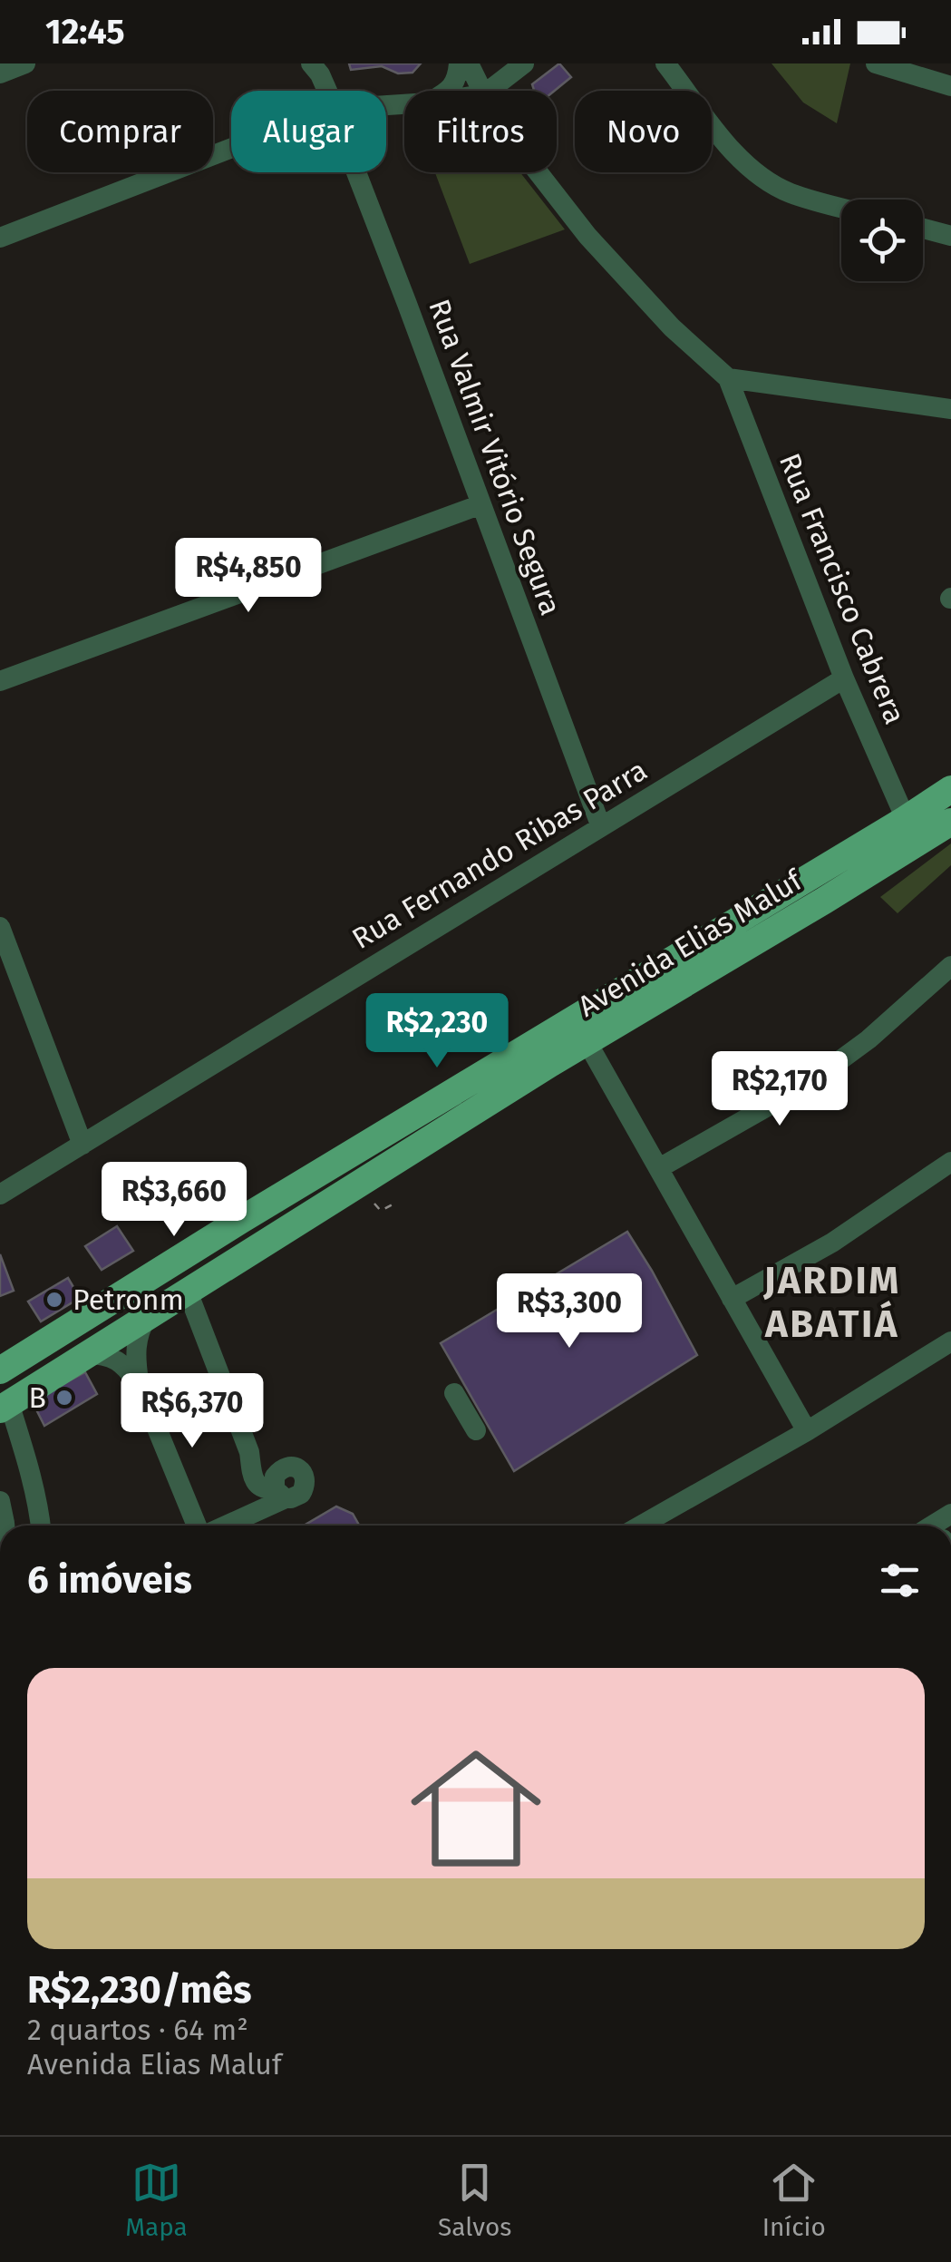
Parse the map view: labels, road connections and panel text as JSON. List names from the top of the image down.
{
  "streets": {
    "main road": ["Avenida Elias Maluf"],
    "street": ["Rua Valmir Vitório Segura", "Rua Francisco Cabrera", "Rua Fernando Ribas Parra"]
  },
  "crossings": [
    ["Rua Valmir Vitório Segura", "Rua Fernando Ribas Parra"],
    ["Rua Francisco Cabrera", "Rua Fernando Ribas Parra"],
    ["Rua Francisco Cabrera", "Avenida Elias Maluf"]
  ],
  "districts": ["JARDIM ABATIÁ"],
  "places": ["Petronm", "B"],
  "page": {
    "status": "12:45",
    "chip": [
      "Comprar",
      "Alugar",
      "Filtros",
      "Novo"
    ],
    "price": [
      "R$4,850",
      "R$2,230",
      "R$2,170",
      "R$3,660",
      "R$3,300",
      "R$6,370"
    ],
    "heading": "6 imóveis",
    "list": [
      {
        "name": "R$2,230/mês",
        "note": "2 quartos · 64 m² · Avenida Elias Maluf"
      }
    ],
    "tabs": ["Mapa", "Salvos", "Início"]
  }
}
